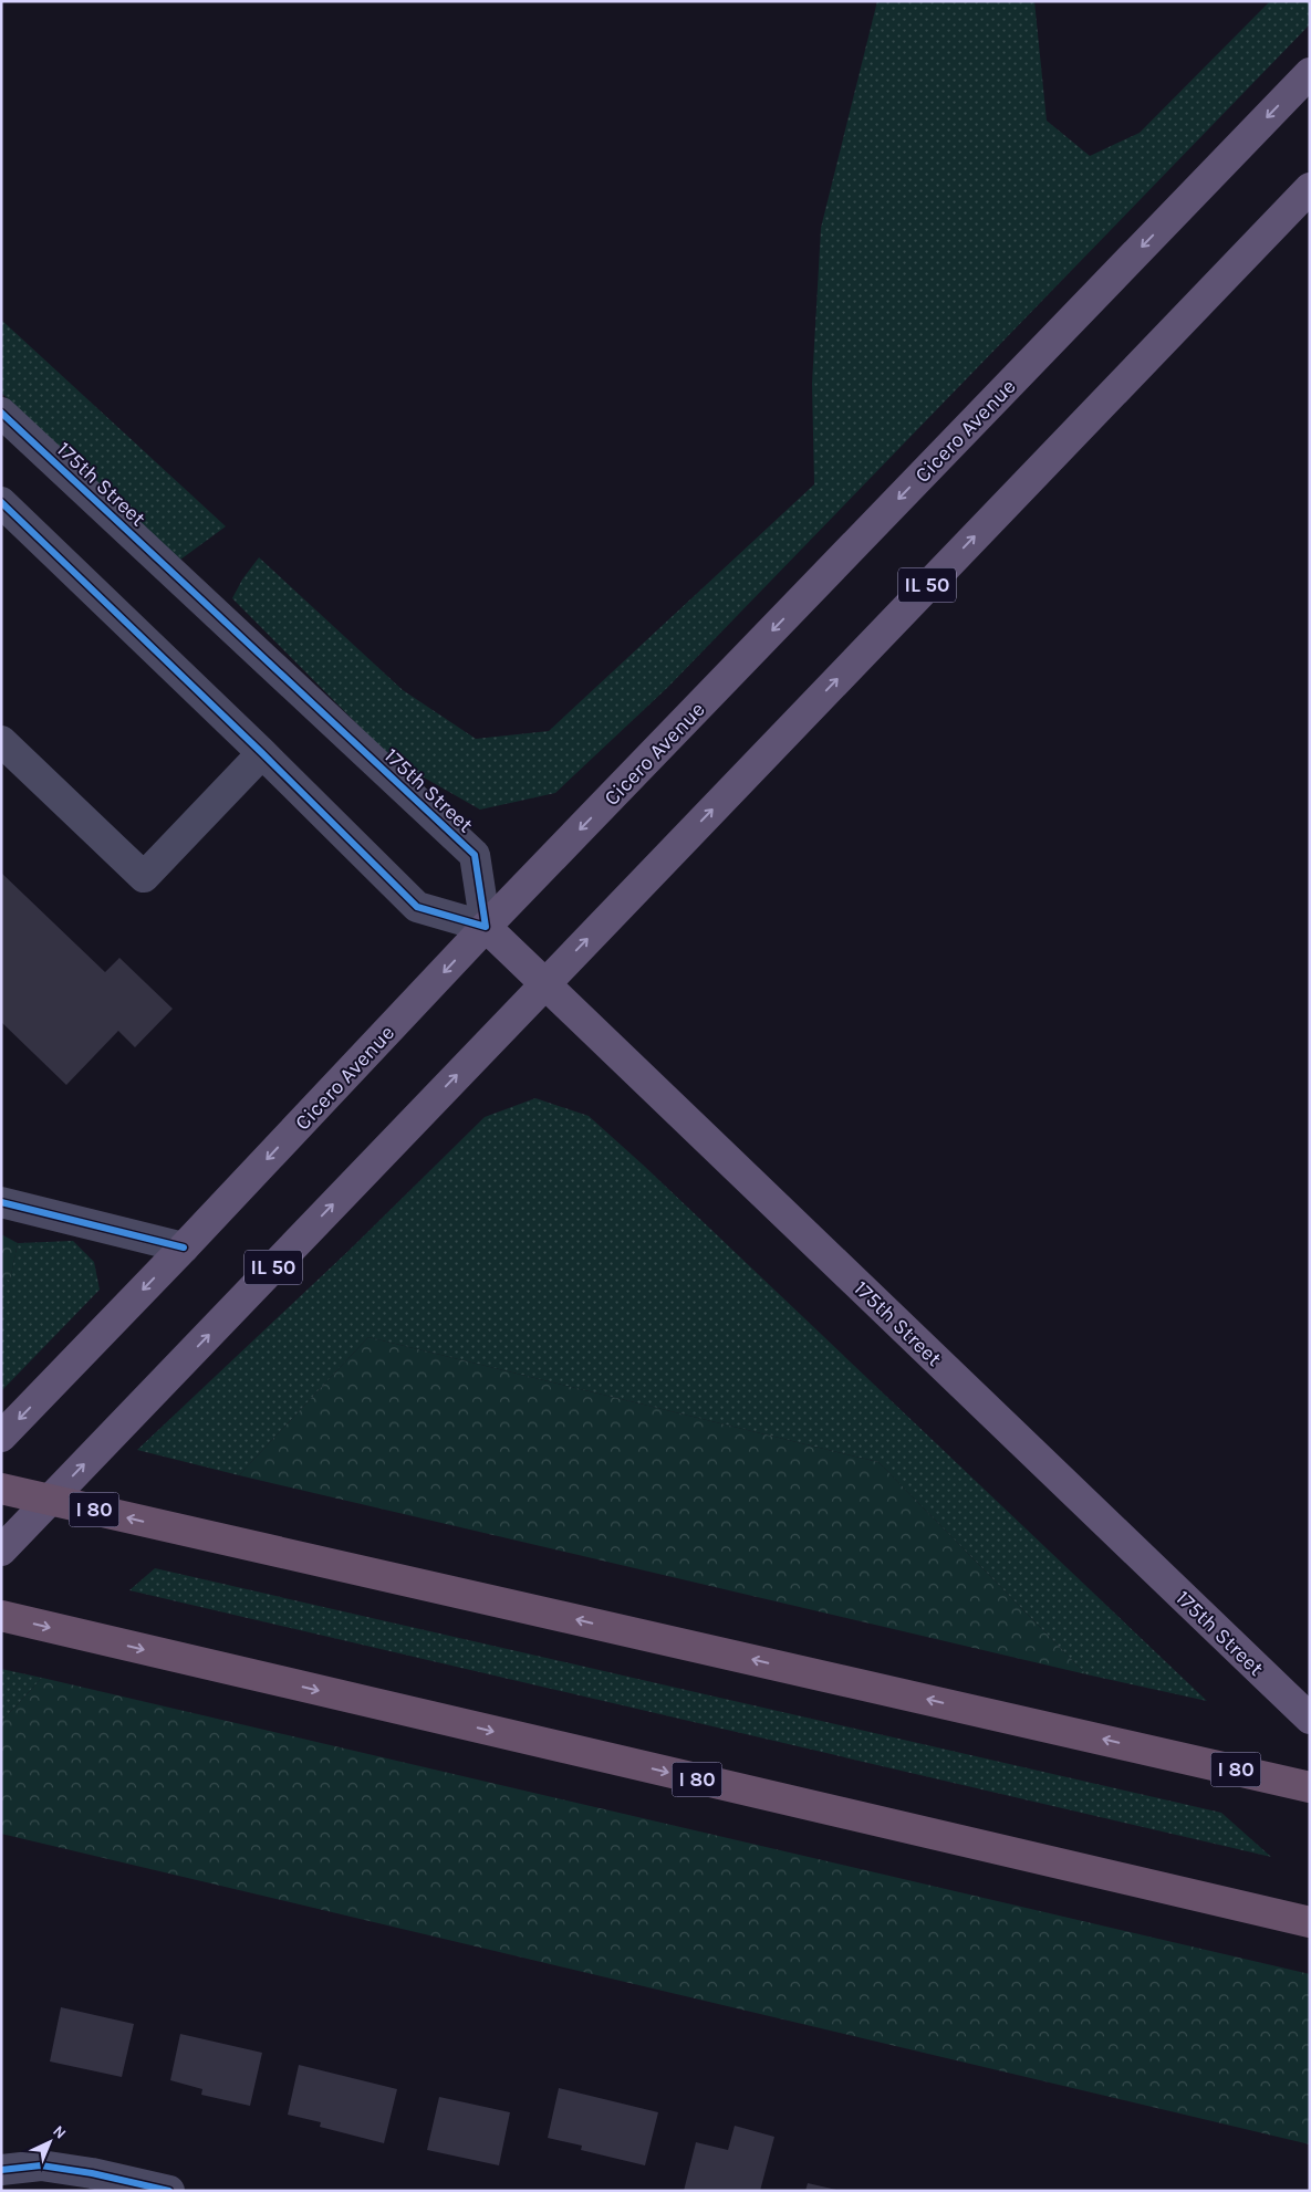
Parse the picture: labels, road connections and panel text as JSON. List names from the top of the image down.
{
  "streets": {
    "highway": ["I 80"],
    "main road": ["Cicero Avenue", "175th Street", "IL 50"]
  },
  "crossings": [
    ["Cicero Avenue", "175th Street"],
    ["175th Street", "IL 50"]
  ],
  "north": "top right"
}
